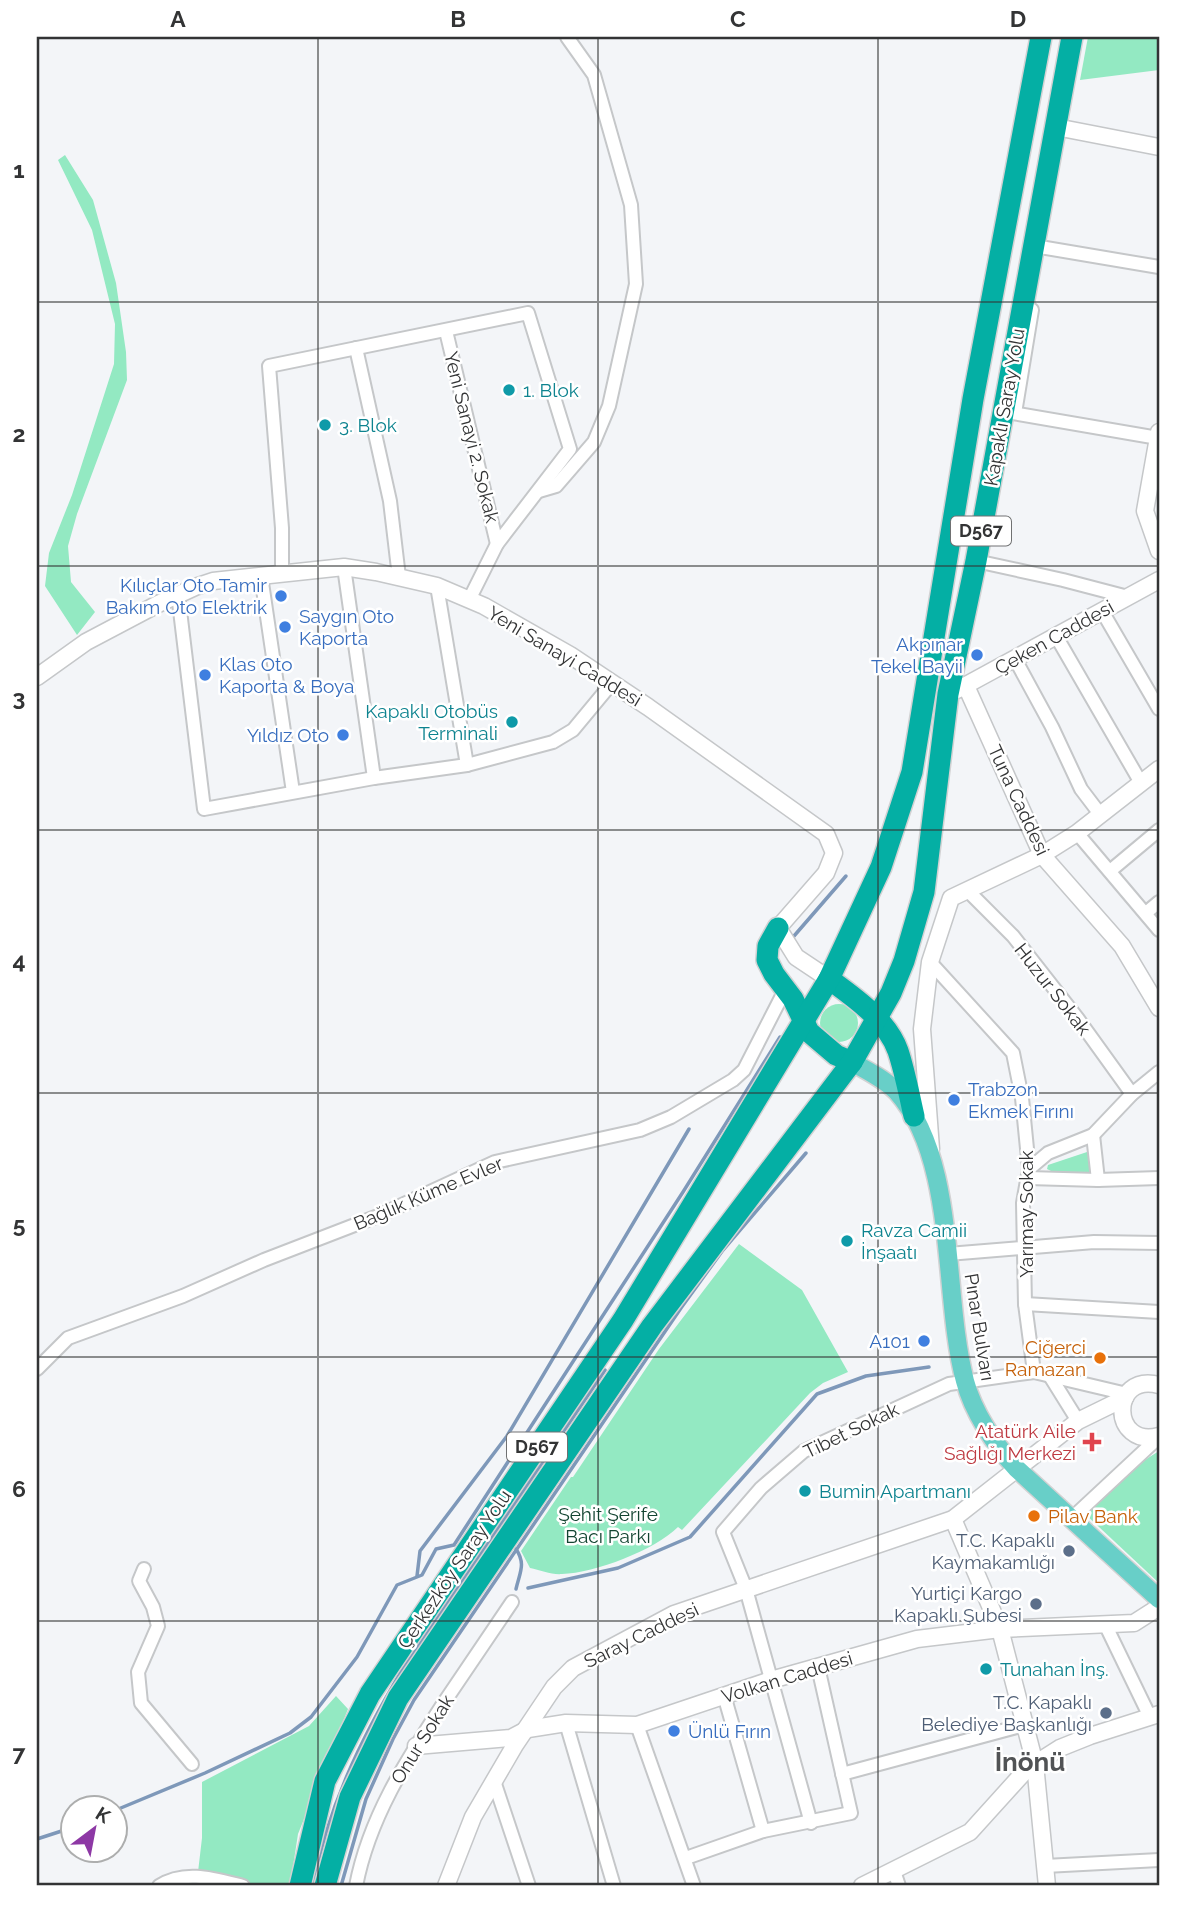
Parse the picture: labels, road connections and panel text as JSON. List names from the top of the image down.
{
  "streets": {
    "highway": ["Kapaklı Saray Yolu", "D567", "Çerkezköy Saray Yolu"],
    "main road": ["Pınar Bulvarı"],
    "street": [
      "Yeni Sanayi 2. Sokak",
      "Çeken Caddesi",
      "Yeni Sanayi Caddesi",
      "Tuna Caddesi",
      "Huzur Sokak",
      "Bağlık Küme Evler",
      "Yarımay Sokak",
      "Tibet Sokak",
      "Saray Caddesi",
      "Volkan Caddesi",
      "Onur Sokak"
    ]
  },
  "crossings": [
    ["Kapaklı Saray Yolu", "D567"],
    ["Kapaklı Saray Yolu", "Çeken Caddesi"],
    ["Kapaklı Saray Yolu", "Tuna Caddesi"],
    ["D567", "Pınar Bulvarı"],
    ["D567", "Çerkezköy Saray Yolu"],
    ["Çeken Caddesi", "Tuna Caddesi"],
    ["Yarımay Sokak", "Tibet Sokak"],
    ["Pınar Bulvarı", "Tibet Sokak"],
    ["Pınar Bulvarı", "Çerkezköy Saray Yolu"],
    ["Pınar Bulvarı", "Saray Caddesi"],
    ["Tibet Sokak", "Saray Caddesi"],
    ["Saray Caddesi", "Volkan Caddesi"],
    ["Volkan Caddesi", "Onur Sokak"]
  ],
  "districts": ["İnönü"],
  "parks": ["Şehit Şerife Bacı Parkı"],
  "places": {
    "other": [
      "1. Blok",
      "3. Blok",
      "Kılıçlar Oto Tamir Bakım Oto Elektrik",
      "Saygın Oto Kaporta",
      "Akpınar Tekel Bayii",
      "Klas Oto Kaporta & Boya",
      "Kapaklı Otobüs Terminali",
      "Yıldız Oto",
      "Trabzon Ekmek Fırını",
      "Ravza Camii İnşaatı",
      "A101",
      "Ciğerci Ramazan",
      "Bumin Apartmanı",
      "Pilav Bank",
      "T.C. Kapaklı Kaymakamlığı",
      "Yurtiçi Kargo Kapaklı Şubesi",
      "Tunahan İnş.",
      "T.C. Kapaklı Belediye Başkanlığı",
      "Ünlü Fırın"
    ],
    "health": ["Atatürk Aile Sağlığı Merkezi"]
  },
  "north": "top right",
  "grid": {
    "columns": [
      "A",
      "B",
      "C",
      "D"
    ],
    "rows": [
      "1",
      "2",
      "3",
      "4",
      "5",
      "6",
      "7"
    ]
  }
}
